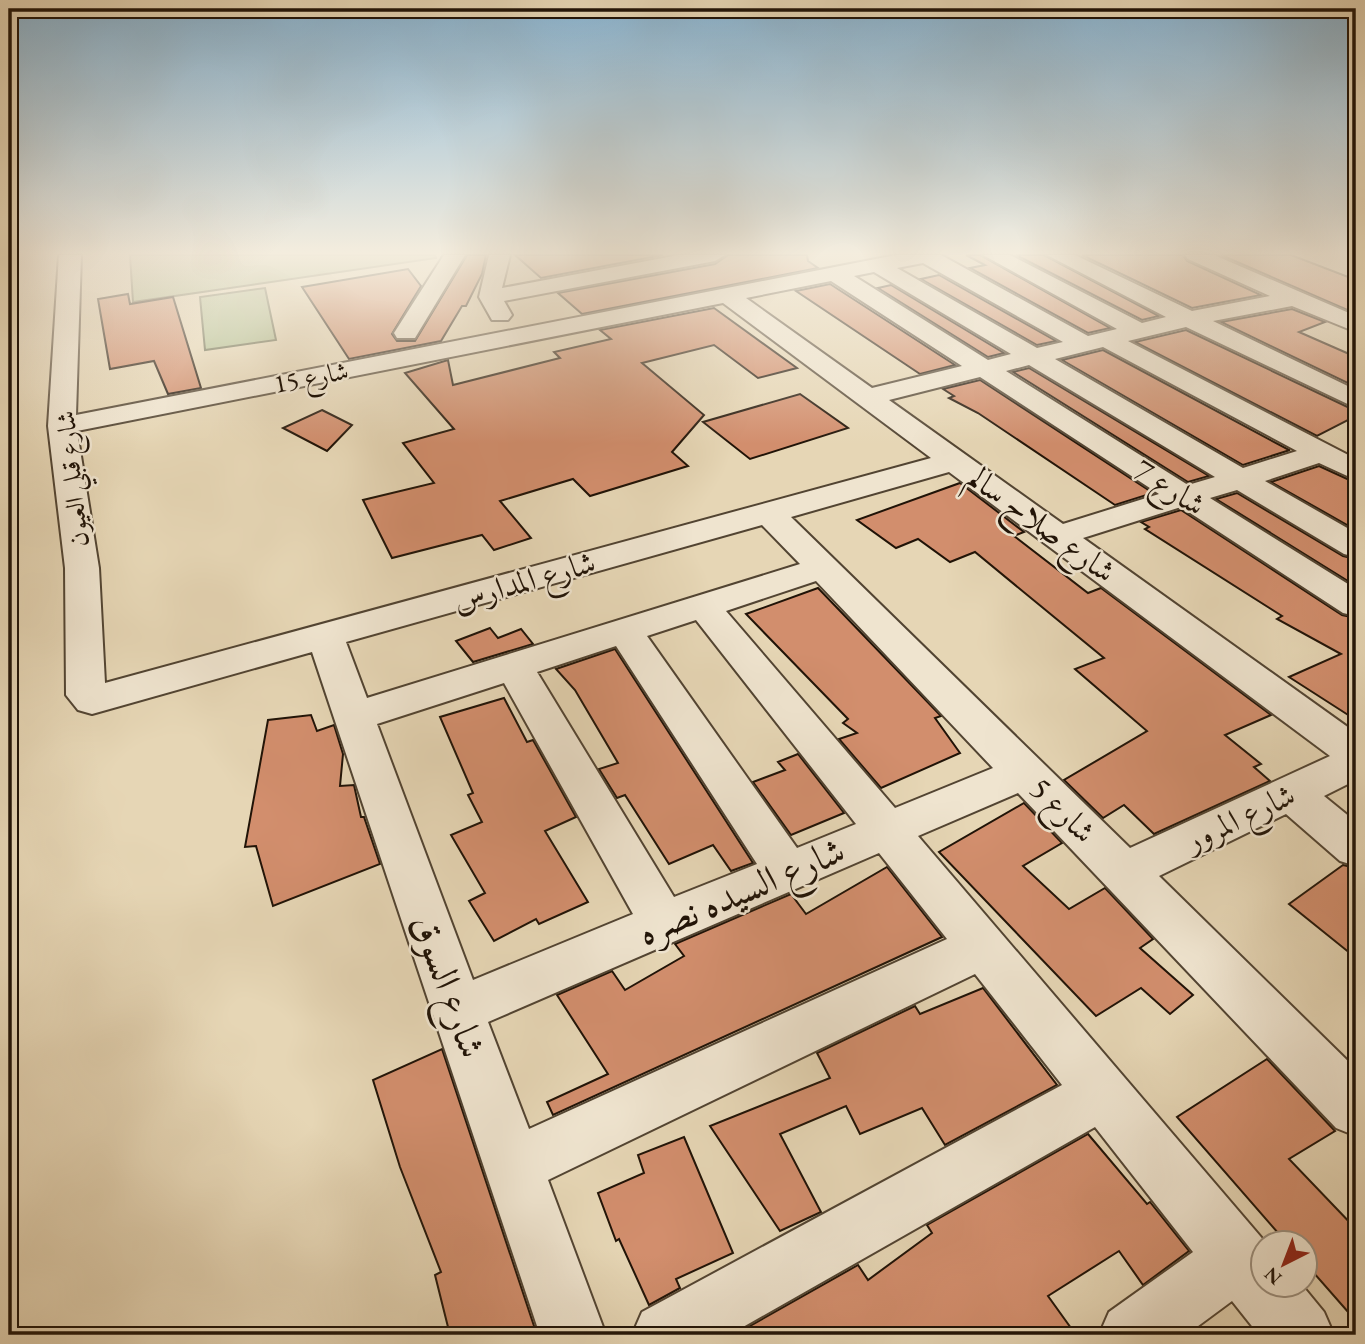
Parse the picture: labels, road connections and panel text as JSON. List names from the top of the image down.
{
  "streets": {
    "street": [
      "شارع 15",
      "شارع قبلي العيون",
      "شارع 7",
      "شارع صلاح سالم",
      "شارع المدارس",
      "شارع 5",
      "شارع المرور",
      "شارع السيده نصره",
      "شارع السوق"
    ]
  },
  "crossings": [
    ["شارع 15", "شارع قبلي العيون"],
    ["شارع قبلي العيون", "شارع المدارس"],
    ["شارع صلاح سالم", "شارع المدارس"],
    ["شارع المدارس", "شارع 5"],
    ["شارع المدارس", "شارع السوق"],
    ["شارع 5", "شارع المرور"],
    ["شارع 5", "شارع السيده نصره"],
    ["شارع السيده نصره", "شارع السوق"]
  ],
  "north": "bottom left"
}
